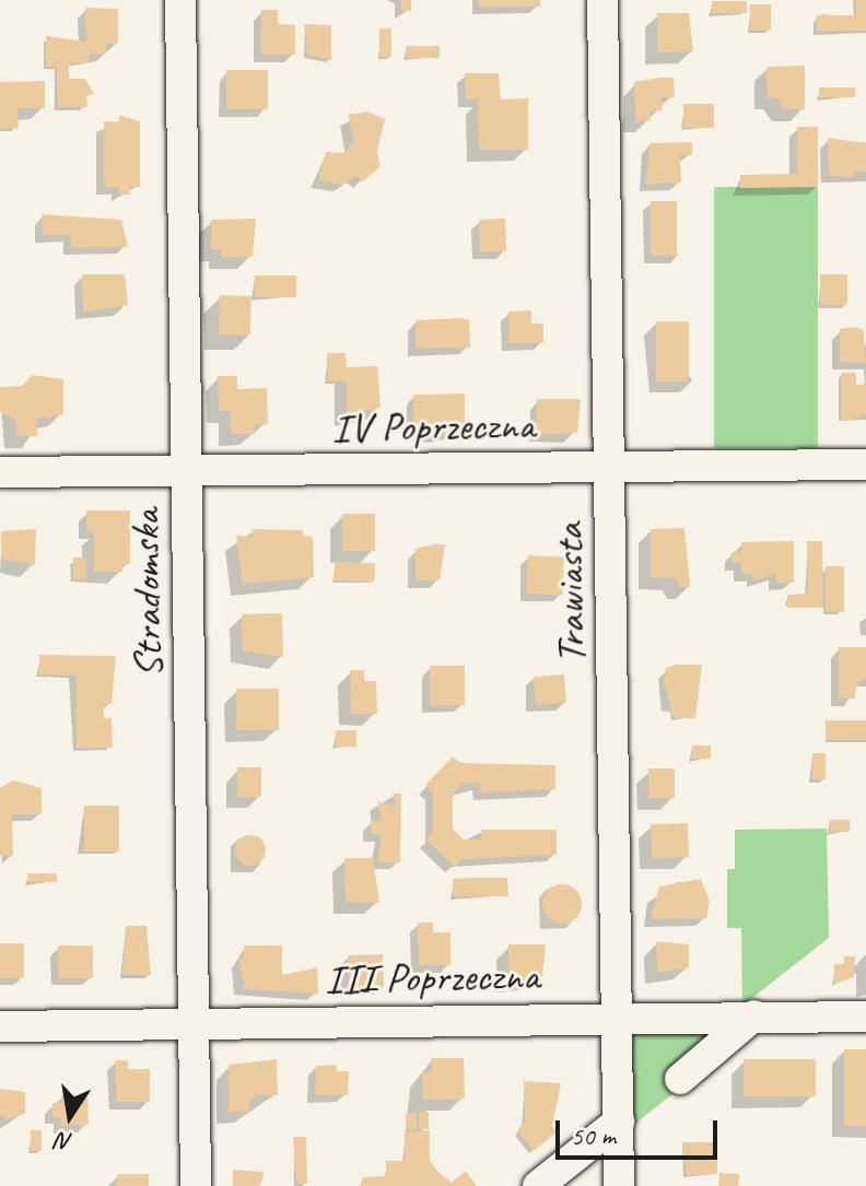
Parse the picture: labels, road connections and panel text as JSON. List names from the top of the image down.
{
  "streets": {
    "street": [
      "IV Poprzeczna",
      "Stradomska",
      "Trawiasta",
      "III Poprzeczna"
    ]
  },
  "crossings": [
    ["IV Poprzeczna", "Stradomska"],
    ["IV Poprzeczna", "Trawiasta"],
    ["Stradomska", "III Poprzeczna"],
    ["Trawiasta", "III Poprzeczna"]
  ],
  "scale_bar": "50 m",
  "north": "bottom"
}
